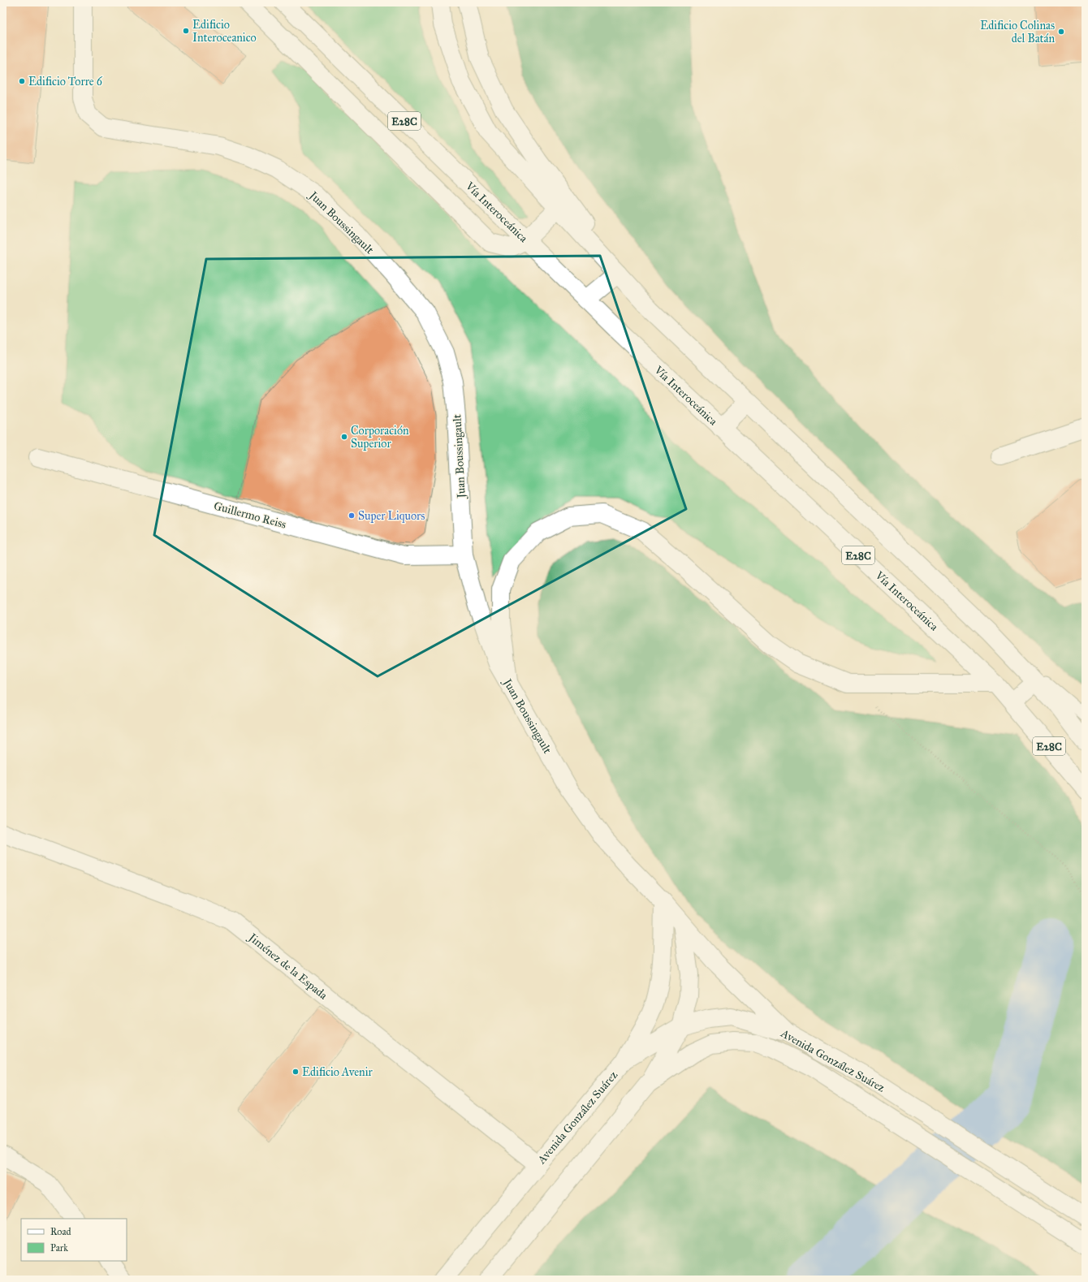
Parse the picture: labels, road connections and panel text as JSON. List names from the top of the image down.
{
  "streets": {
    "main road": [
      "E28C",
      "Vía Interoceánica",
      "Juan Boussingault",
      "Guillermo Reiss",
      "Jiménez de la Espada",
      "Avenida González Suárez"
    ]
  },
  "crossings": [
    ["Juan Boussingault", "Guillermo Reiss"],
    ["Juan Boussingault", "Avenida González Suárez"],
    ["Jiménez de la Espada", "Avenida González Suárez"]
  ],
  "places": [
    "Edificio Interoceanico",
    "Edificio Colinas del Batán",
    "Edificio Torre 6",
    "Corporación Superior",
    "Super Liquors",
    "Edificio Avenir"
  ],
  "legend": ["Road", "Park"]
}
